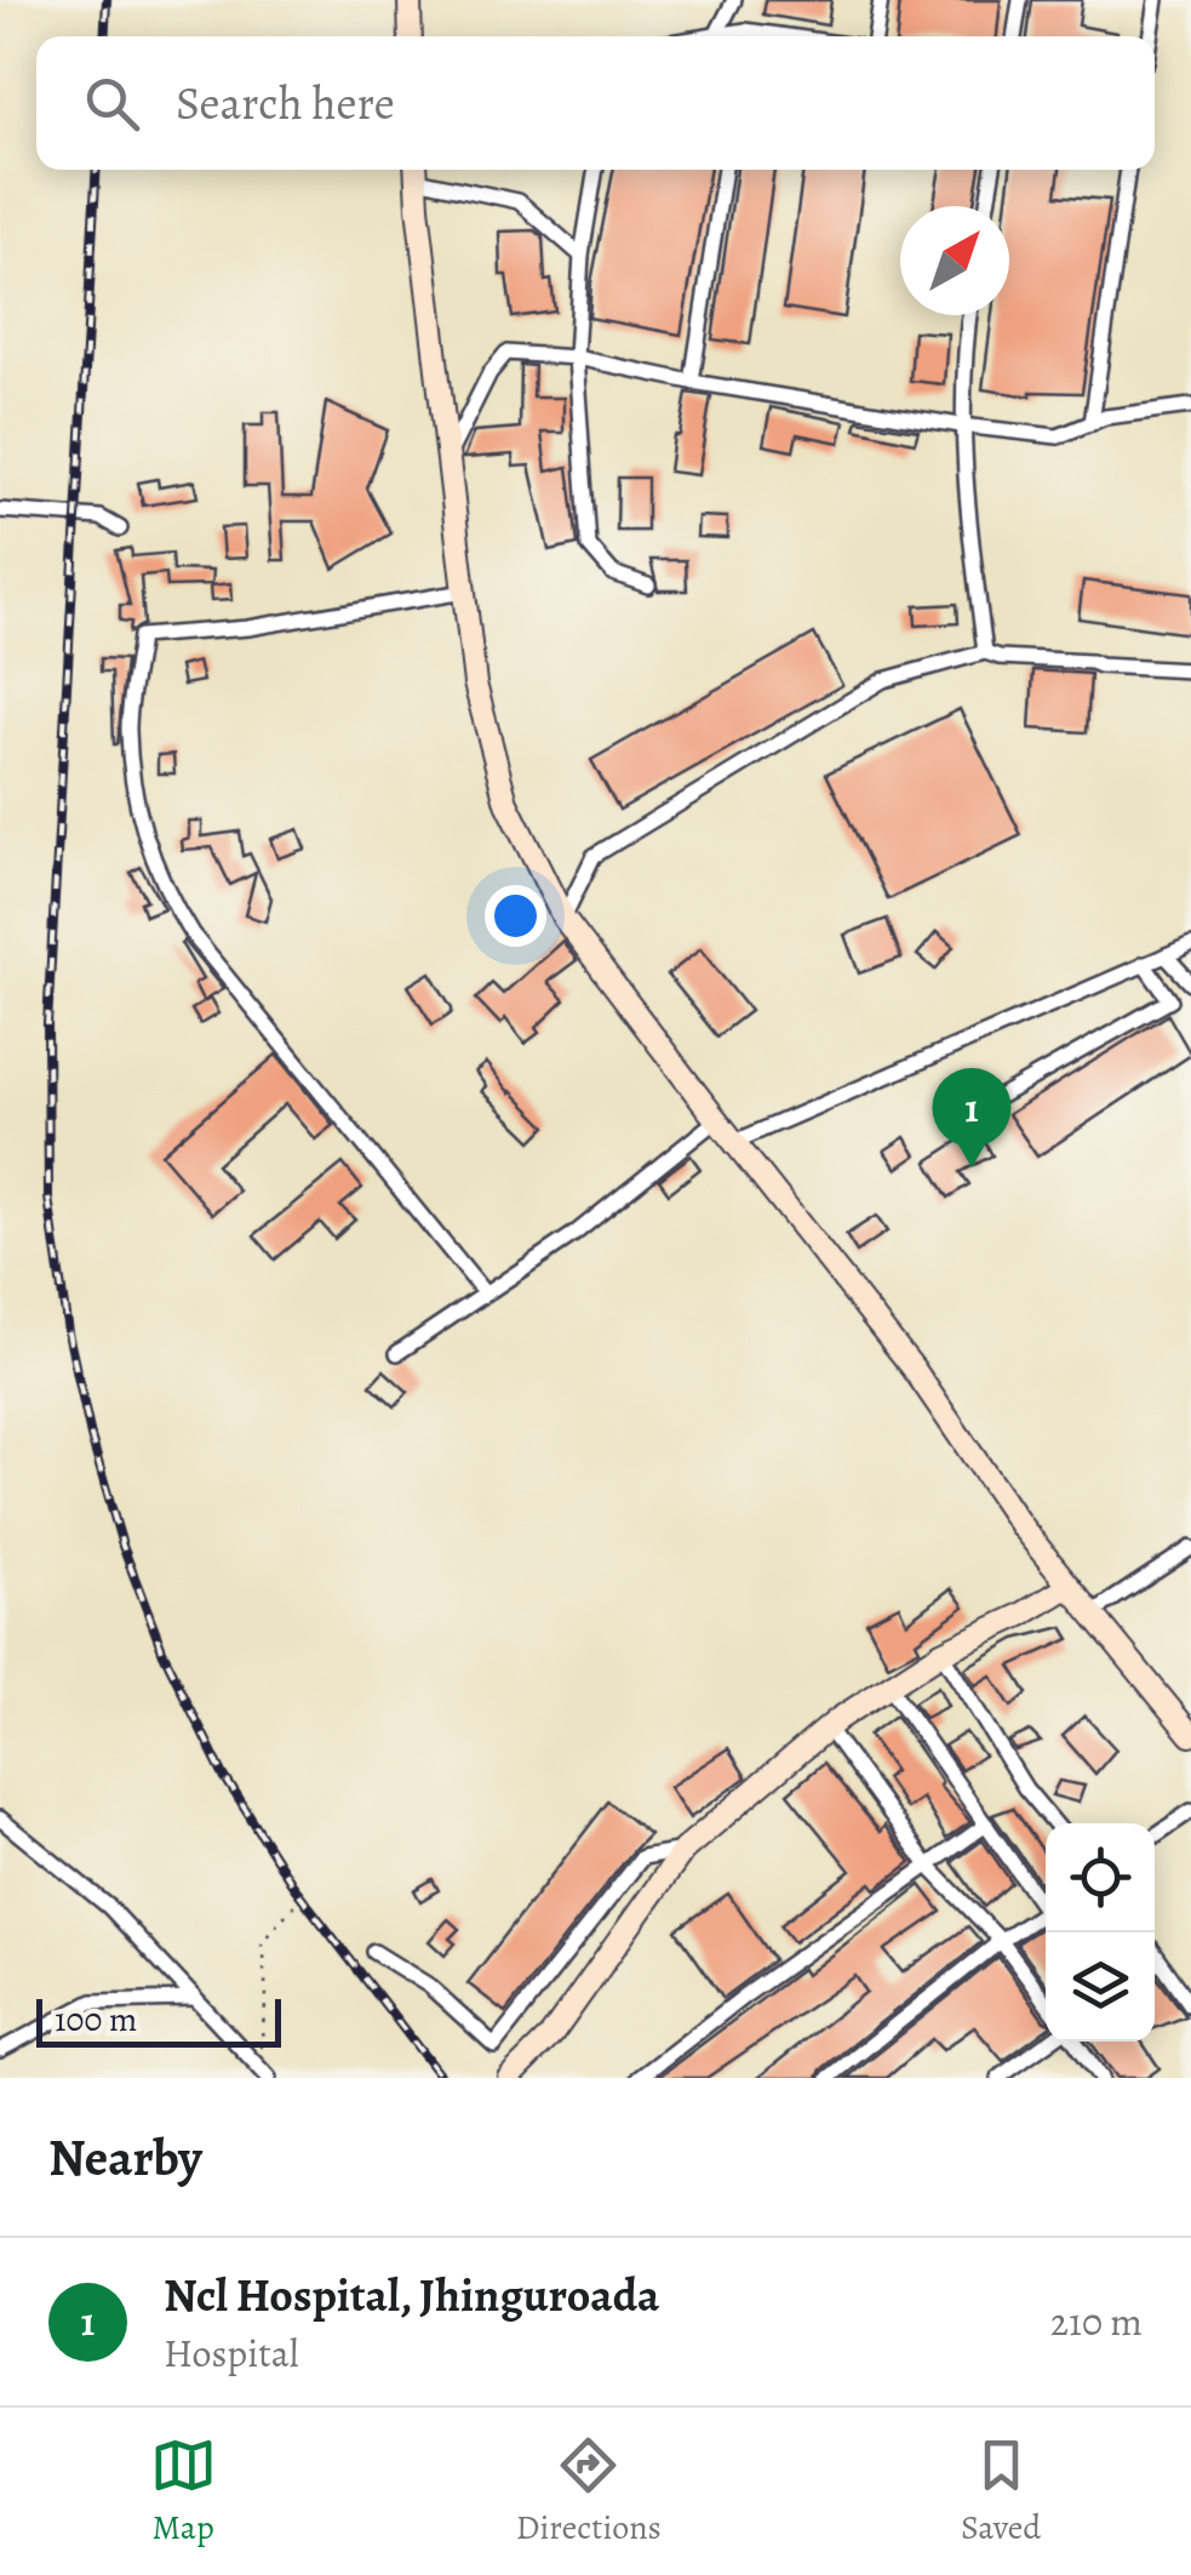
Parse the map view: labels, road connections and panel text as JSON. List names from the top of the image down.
{
  "scale_bar": "100 m",
  "north": "top right",
  "page": {
    "search": "Search here",
    "pins": "1",
    "scale": "100 m",
    "heading": "Nearby",
    "list": [
      {
        "mark": "1",
        "name": "Ncl Hospital, Jhinguroada",
        "note": "Hospital",
        "value": "210 m"
      }
    ],
    "nav": ["Map", "Directions", "Saved"]
  }
}
